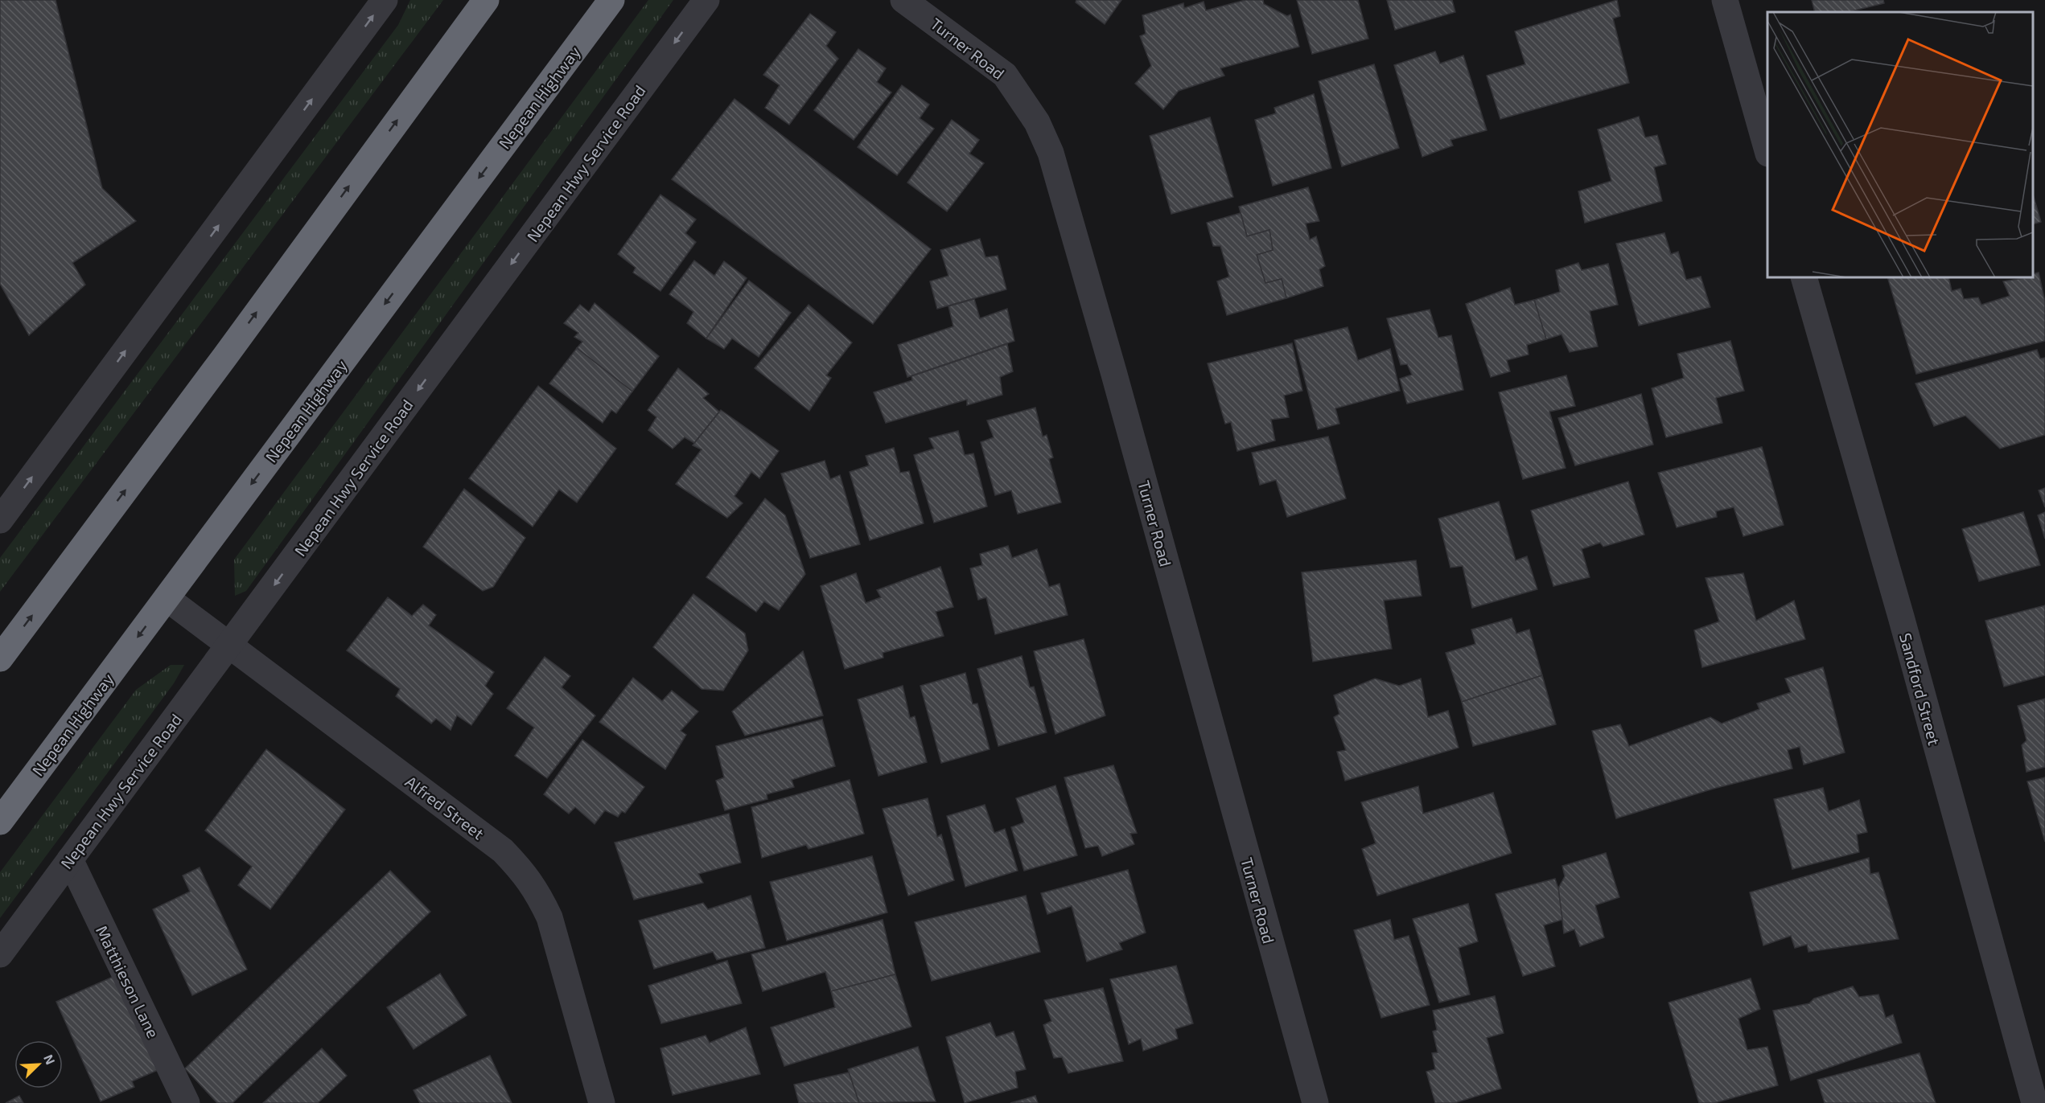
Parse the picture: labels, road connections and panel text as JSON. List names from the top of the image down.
{
  "streets": {
    "highway": ["Nepean Highway"],
    "street": [
      "Turner Road",
      "Nepean Hwy Service Road",
      "Sandford Street",
      "Alfred Street",
      "Matthieson Lane"
    ]
  },
  "crossings": [
    ["Nepean Highway", "Alfred Street"],
    ["Nepean Hwy Service Road", "Alfred Street"],
    ["Nepean Hwy Service Road", "Matthieson Lane"]
  ],
  "one_way": ["Nepean Hwy Service Road"],
  "north": "top right"
}
